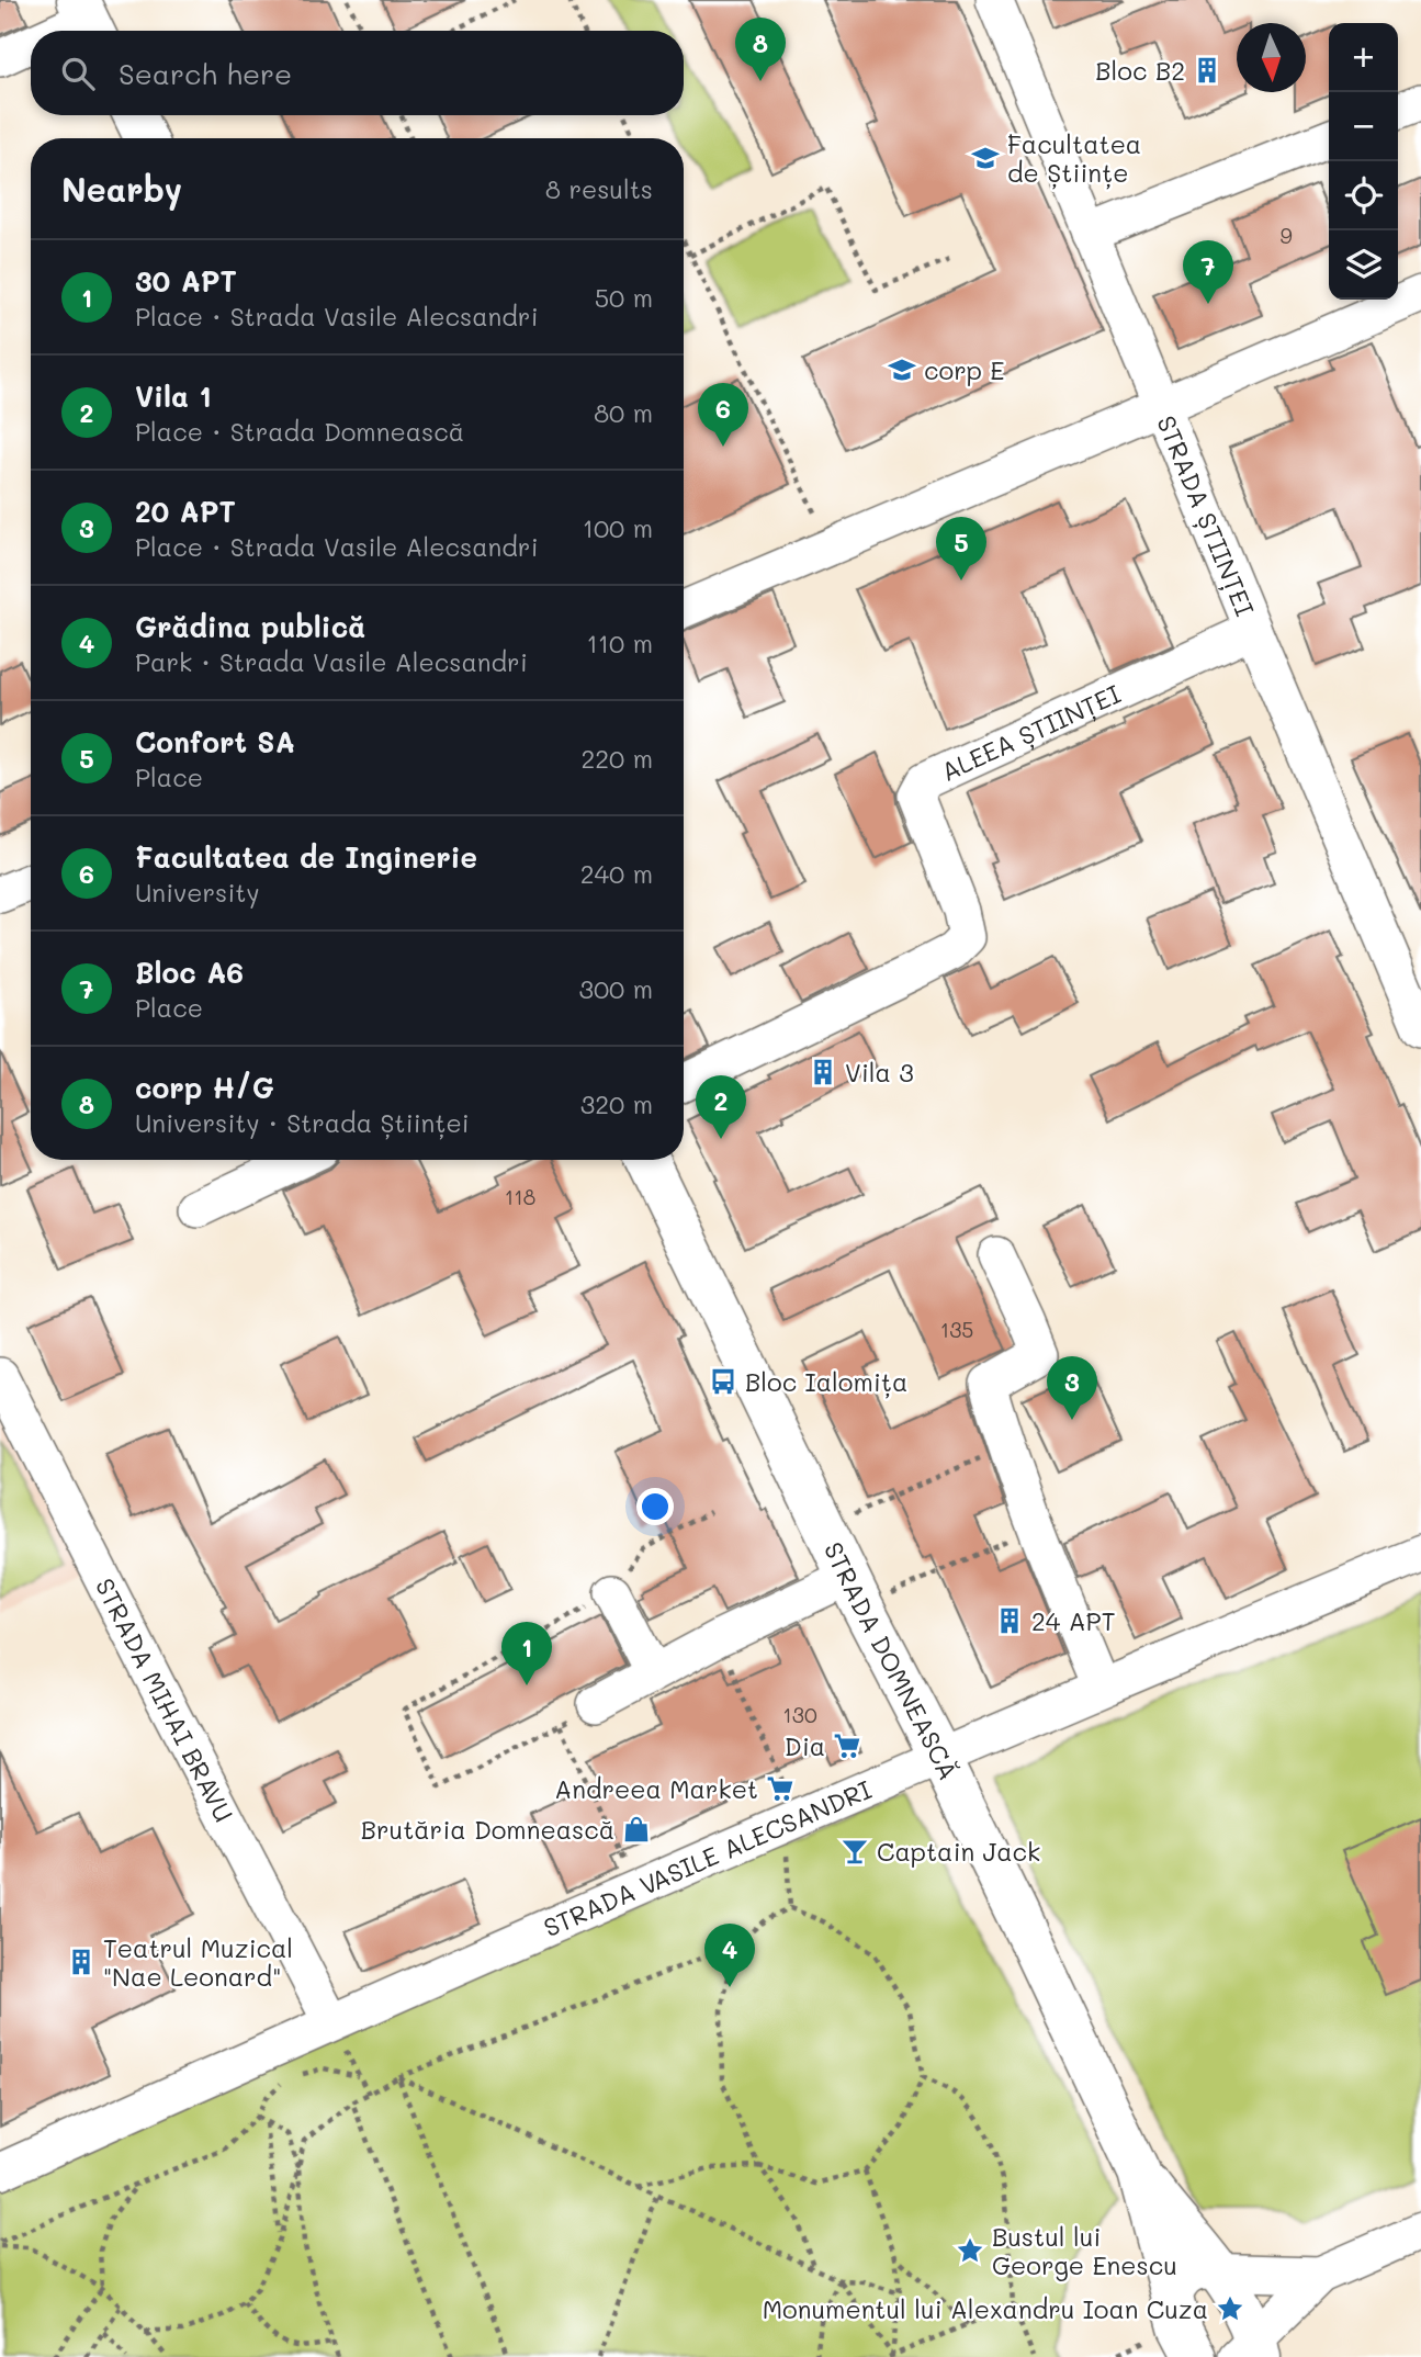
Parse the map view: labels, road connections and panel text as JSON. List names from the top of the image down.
{
  "streets": {
    "main road": ["STRADA DOMNEASCĂ"],
    "street": [
      "STRADA ȘTIINȚEI",
      "ALEEA ȘTIINȚEI",
      "STRADA MIHAI BRAVU",
      "STRADA VASILE ALECSANDRI"
    ]
  },
  "crossings": [
    ["STRADA ȘTIINȚEI", "ALEEA ȘTIINȚEI"],
    ["STRADA DOMNEASCĂ", "STRADA VASILE ALECSANDRI"],
    ["STRADA MIHAI BRAVU", "STRADA VASILE ALECSANDRI"]
  ],
  "places": {
    "building": [
      "Bloc B2",
      "Vila 3",
      "24 APT",
      "Teatrul Muzical \"Nae Leonard\""
    ],
    "school or university": ["Facultatea de Științe", "corp E"],
    "bus stop": ["Bloc Ialomița"],
    "supermarket": ["Dia", "Andreea Market"],
    "shop": ["Brutăria Domnească"],
    "bar": ["Captain Jack"],
    "place": ["Bustul lui George Enescu", "Monumentul lui Alexandru Ioan Cuza"]
  },
  "house_numbers": [
    "9",
    "118",
    "135",
    "130"
  ],
  "north": "bottom",
  "page": {
    "pins": [
      "8",
      "7",
      "6",
      "5",
      "2",
      "3",
      "1",
      "4"
    ],
    "map_buttons": ["+", "−"],
    "search": "Search here",
    "heading": ["Nearby", "8 results"],
    "list": [
      {
        "mark": "1",
        "name": "30 APT",
        "note": "Place · Strada Vasile Alecsandri",
        "value": "50 m"
      },
      {
        "mark": "2",
        "name": "Vila 1",
        "note": "Place · Strada Domnească",
        "value": "80 m"
      },
      {
        "mark": "3",
        "name": "20 APT",
        "note": "Place · Strada Vasile Alecsandri",
        "value": "100 m"
      },
      {
        "mark": "4",
        "name": "Grădina publică",
        "note": "Park · Strada Vasile Alecsandri",
        "value": "110 m"
      },
      {
        "mark": "5",
        "name": "Confort SA",
        "note": "Place",
        "value": "220 m"
      },
      {
        "mark": "6",
        "name": "Facultatea de Inginerie",
        "note": "University",
        "value": "240 m"
      },
      {
        "mark": "7",
        "name": "Bloc A6",
        "note": "Place",
        "value": "300 m"
      },
      {
        "mark": "8",
        "name": "corp H/G",
        "note": "University · Strada Științei",
        "value": "320 m"
      }
    ]
  }
}
